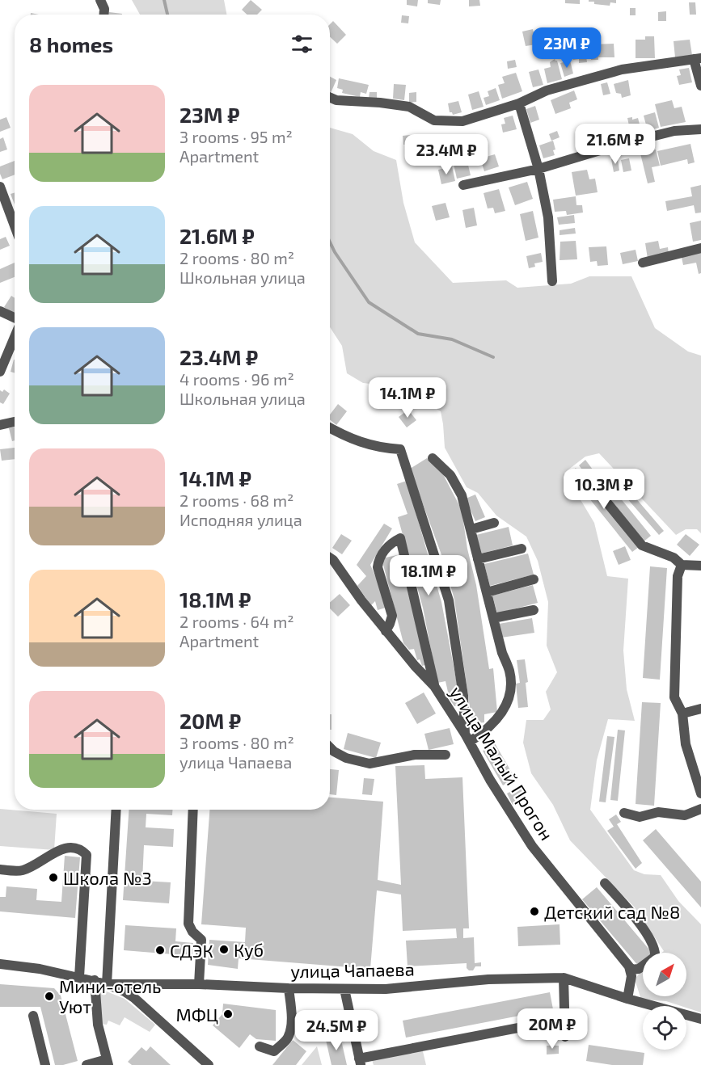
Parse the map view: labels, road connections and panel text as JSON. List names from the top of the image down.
{
  "streets": {
    "street": ["улица Малый Прогон", "улица Чапаева"]
  },
  "places": [
    "Школа №3",
    "Детский сад №8",
    "Куб",
    "СДЭК",
    "Мини-отель Уют",
    "МФЦ"
  ],
  "north": "top right",
  "page": {
    "heading": "8 homes",
    "price": [
      "23M ₽",
      "21.6M ₽",
      "23.4M ₽",
      "14.1M ₽",
      "10.3M ₽",
      "18.1M ₽",
      "20M ₽",
      "24.5M ₽"
    ],
    "list": [
      {
        "name": "23M ₽",
        "note": "3 rooms · 95 m² · Apartment"
      },
      {
        "name": "21.6M ₽",
        "note": "2 rooms · 80 m² · Школьная улица"
      },
      {
        "name": "23.4M ₽",
        "note": "4 rooms · 96 m² · Школьная улица"
      },
      {
        "name": "14.1M ₽",
        "note": "2 rooms · 68 m² · Исподняя улица"
      },
      {
        "name": "18.1M ₽",
        "note": "2 rooms · 64 m² · Apartment"
      },
      {
        "name": "20M ₽",
        "note": "3 rooms · 80 m² · улица Чапаева"
      }
    ]
  }
}
